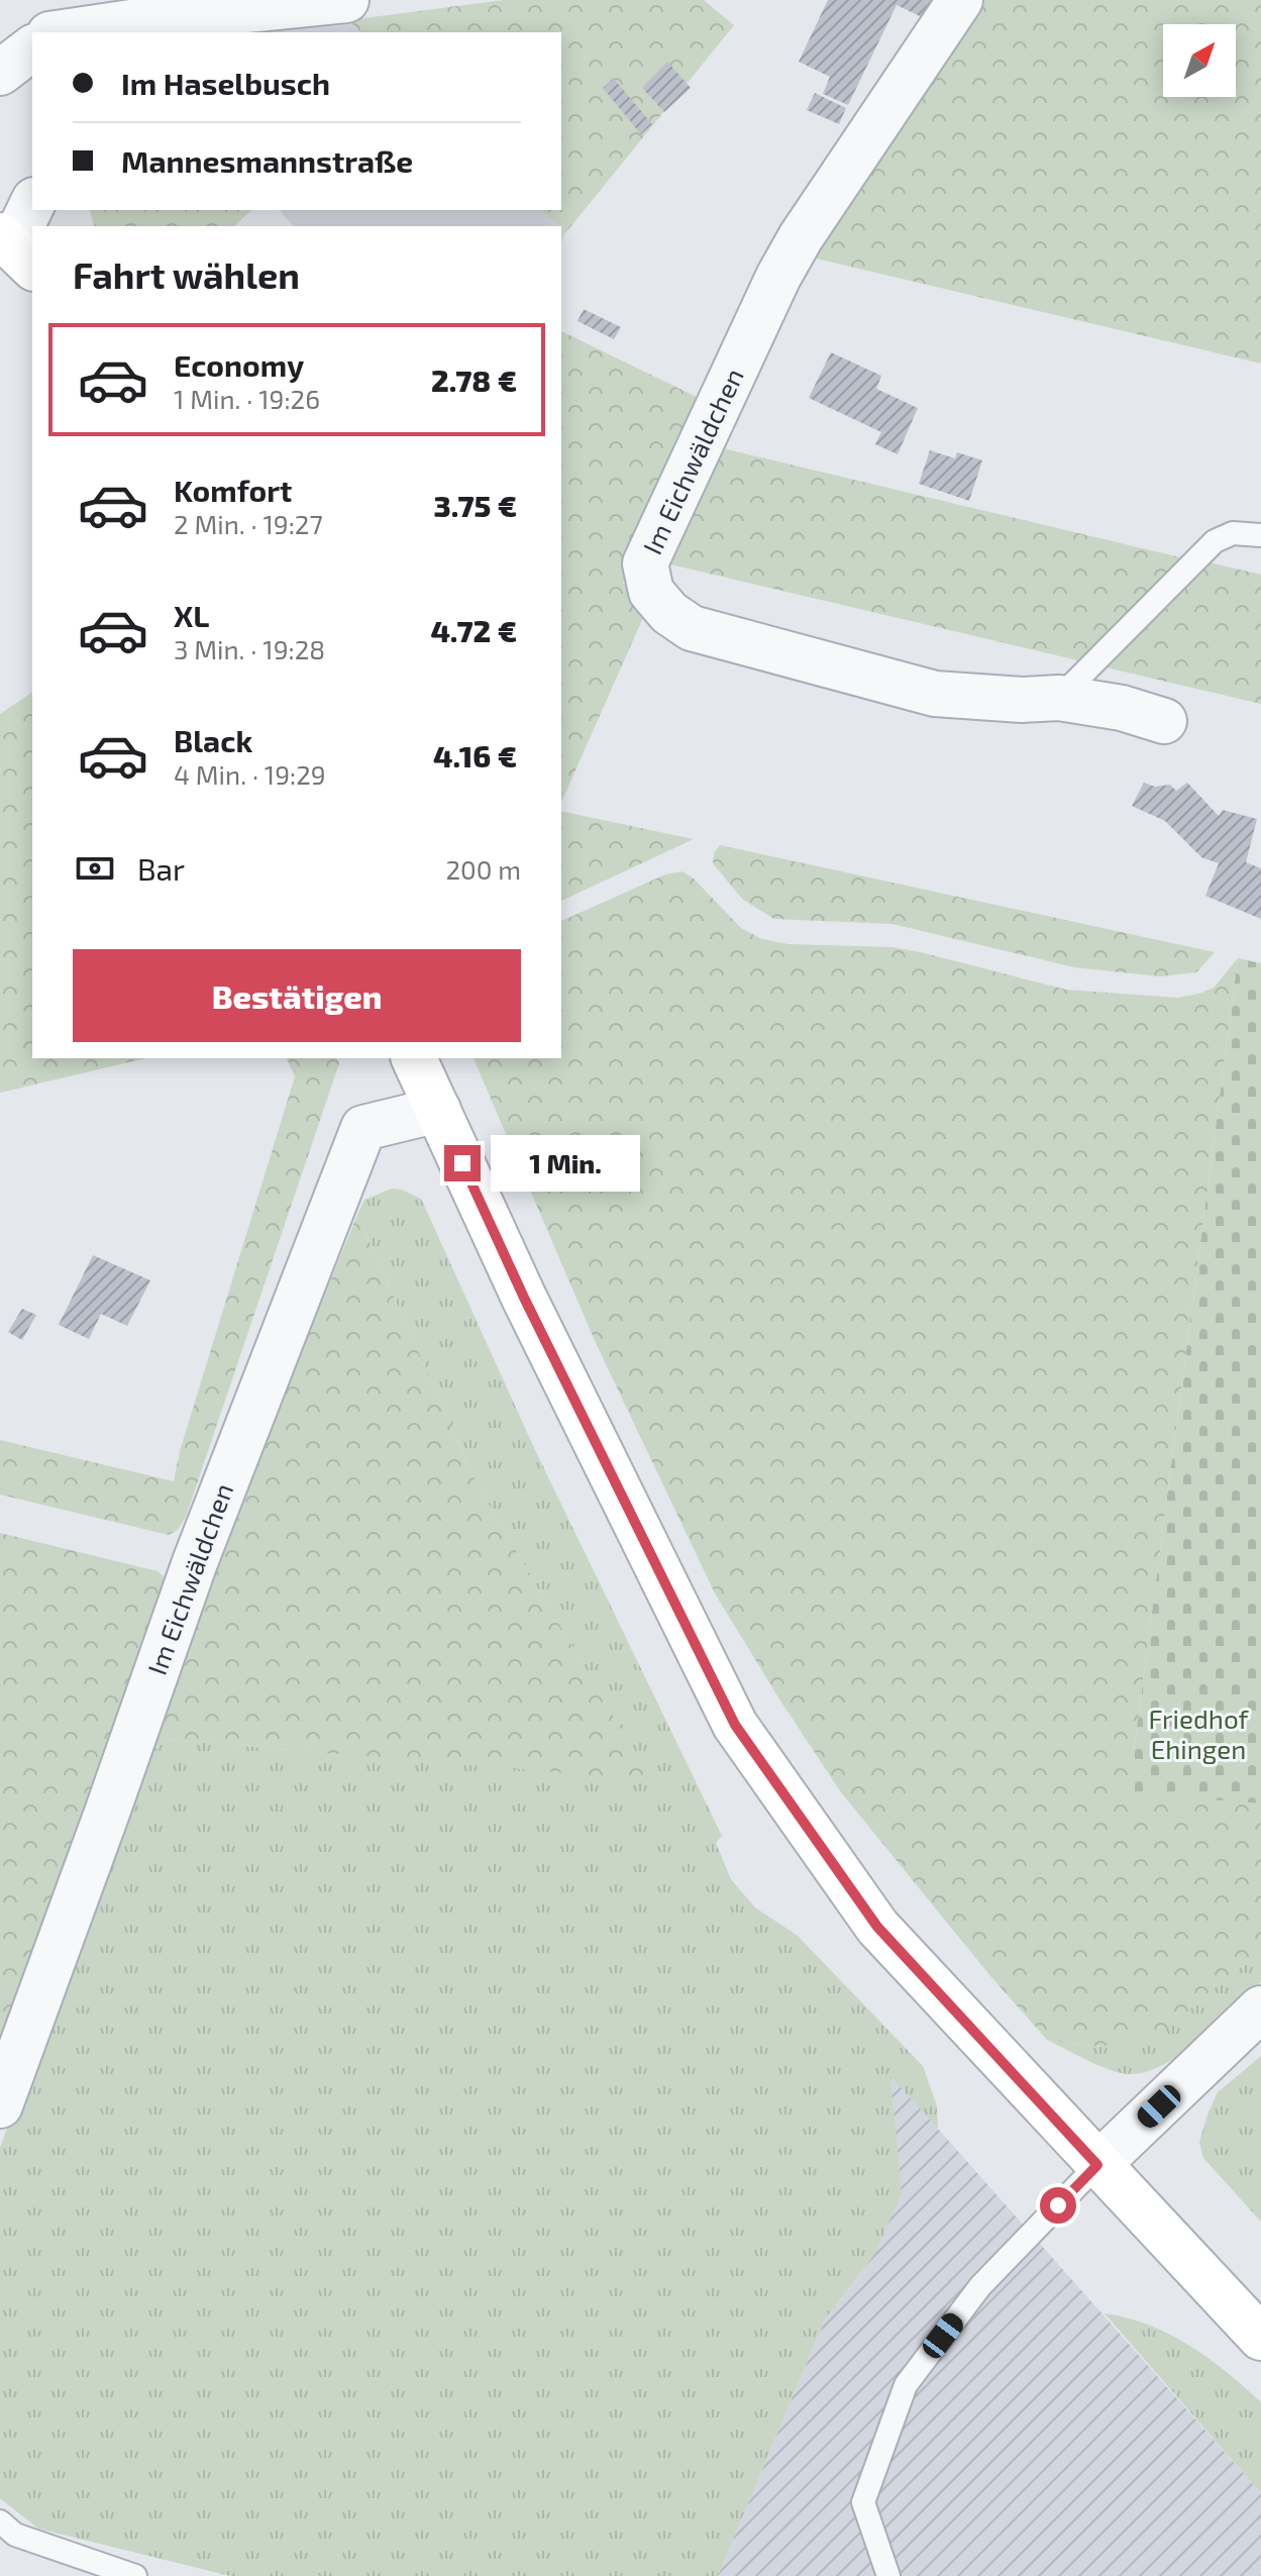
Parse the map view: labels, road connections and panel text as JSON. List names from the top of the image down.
{
  "streets": {
    "street": ["Im Eichwäldchen"]
  },
  "parks": ["Friedhof Ehingen"],
  "north": "top right",
  "page": {
    "banner": ["Im Haselbusch", "Mannesmannstraße"],
    "heading": "Fahrt wählen",
    "list": [
      {
        "name": "Economy",
        "note": "1 Min. · 19:26",
        "value": "2.78 €"
      },
      {
        "name": "Komfort",
        "note": "2 Min. · 19:27",
        "value": "3.75 €"
      },
      {
        "name": "XL",
        "note": "3 Min. · 19:28",
        "value": "4.72 €"
      },
      {
        "name": "Black",
        "note": "4 Min. · 19:29",
        "value": "4.16 €"
      }
    ],
    "pay": ["Bar", "200 m"],
    "buttons": "Bestätigen",
    "bubble": "1 Min."
  }
}
